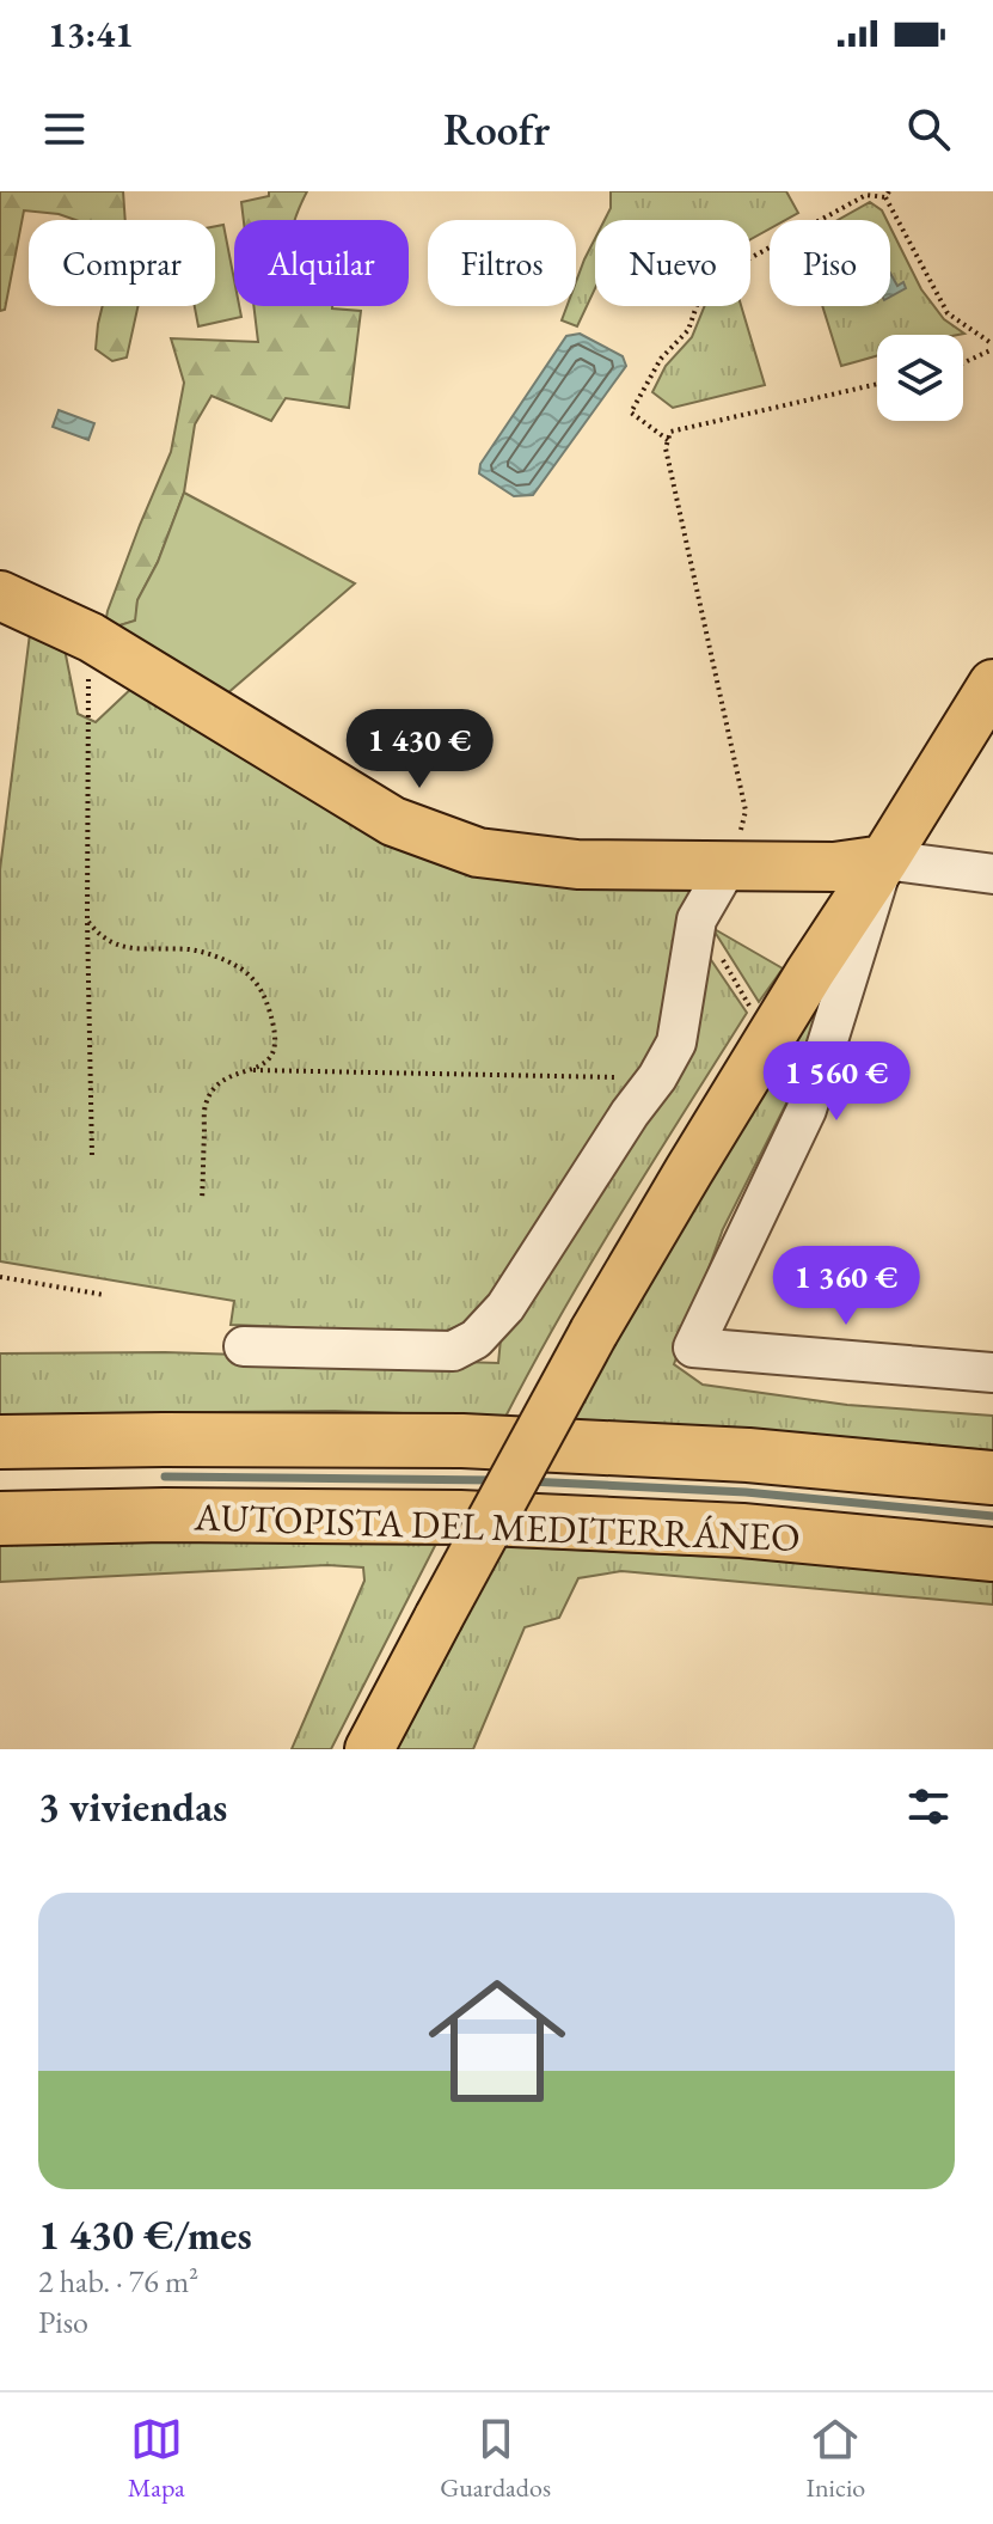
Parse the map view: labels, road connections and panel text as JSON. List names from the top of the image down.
{
  "streets": {
    "highway": ["AUTOPISTA DEL MEDITERRÁNEO"]
  },
  "page": {
    "status": "13:41",
    "header": "Roofr",
    "chip": [
      "Comprar",
      "Alquilar",
      "Filtros",
      "Nuevo",
      "Piso"
    ],
    "price": ["1 430 €", "1 560 €", "1 360 €"],
    "heading": "3 viviendas",
    "list": [
      {
        "name": "1 430 €/mes",
        "note": "2 hab. · 76 m² · Piso"
      }
    ],
    "tabs": ["Mapa", "Guardados", "Inicio"]
  }
}
